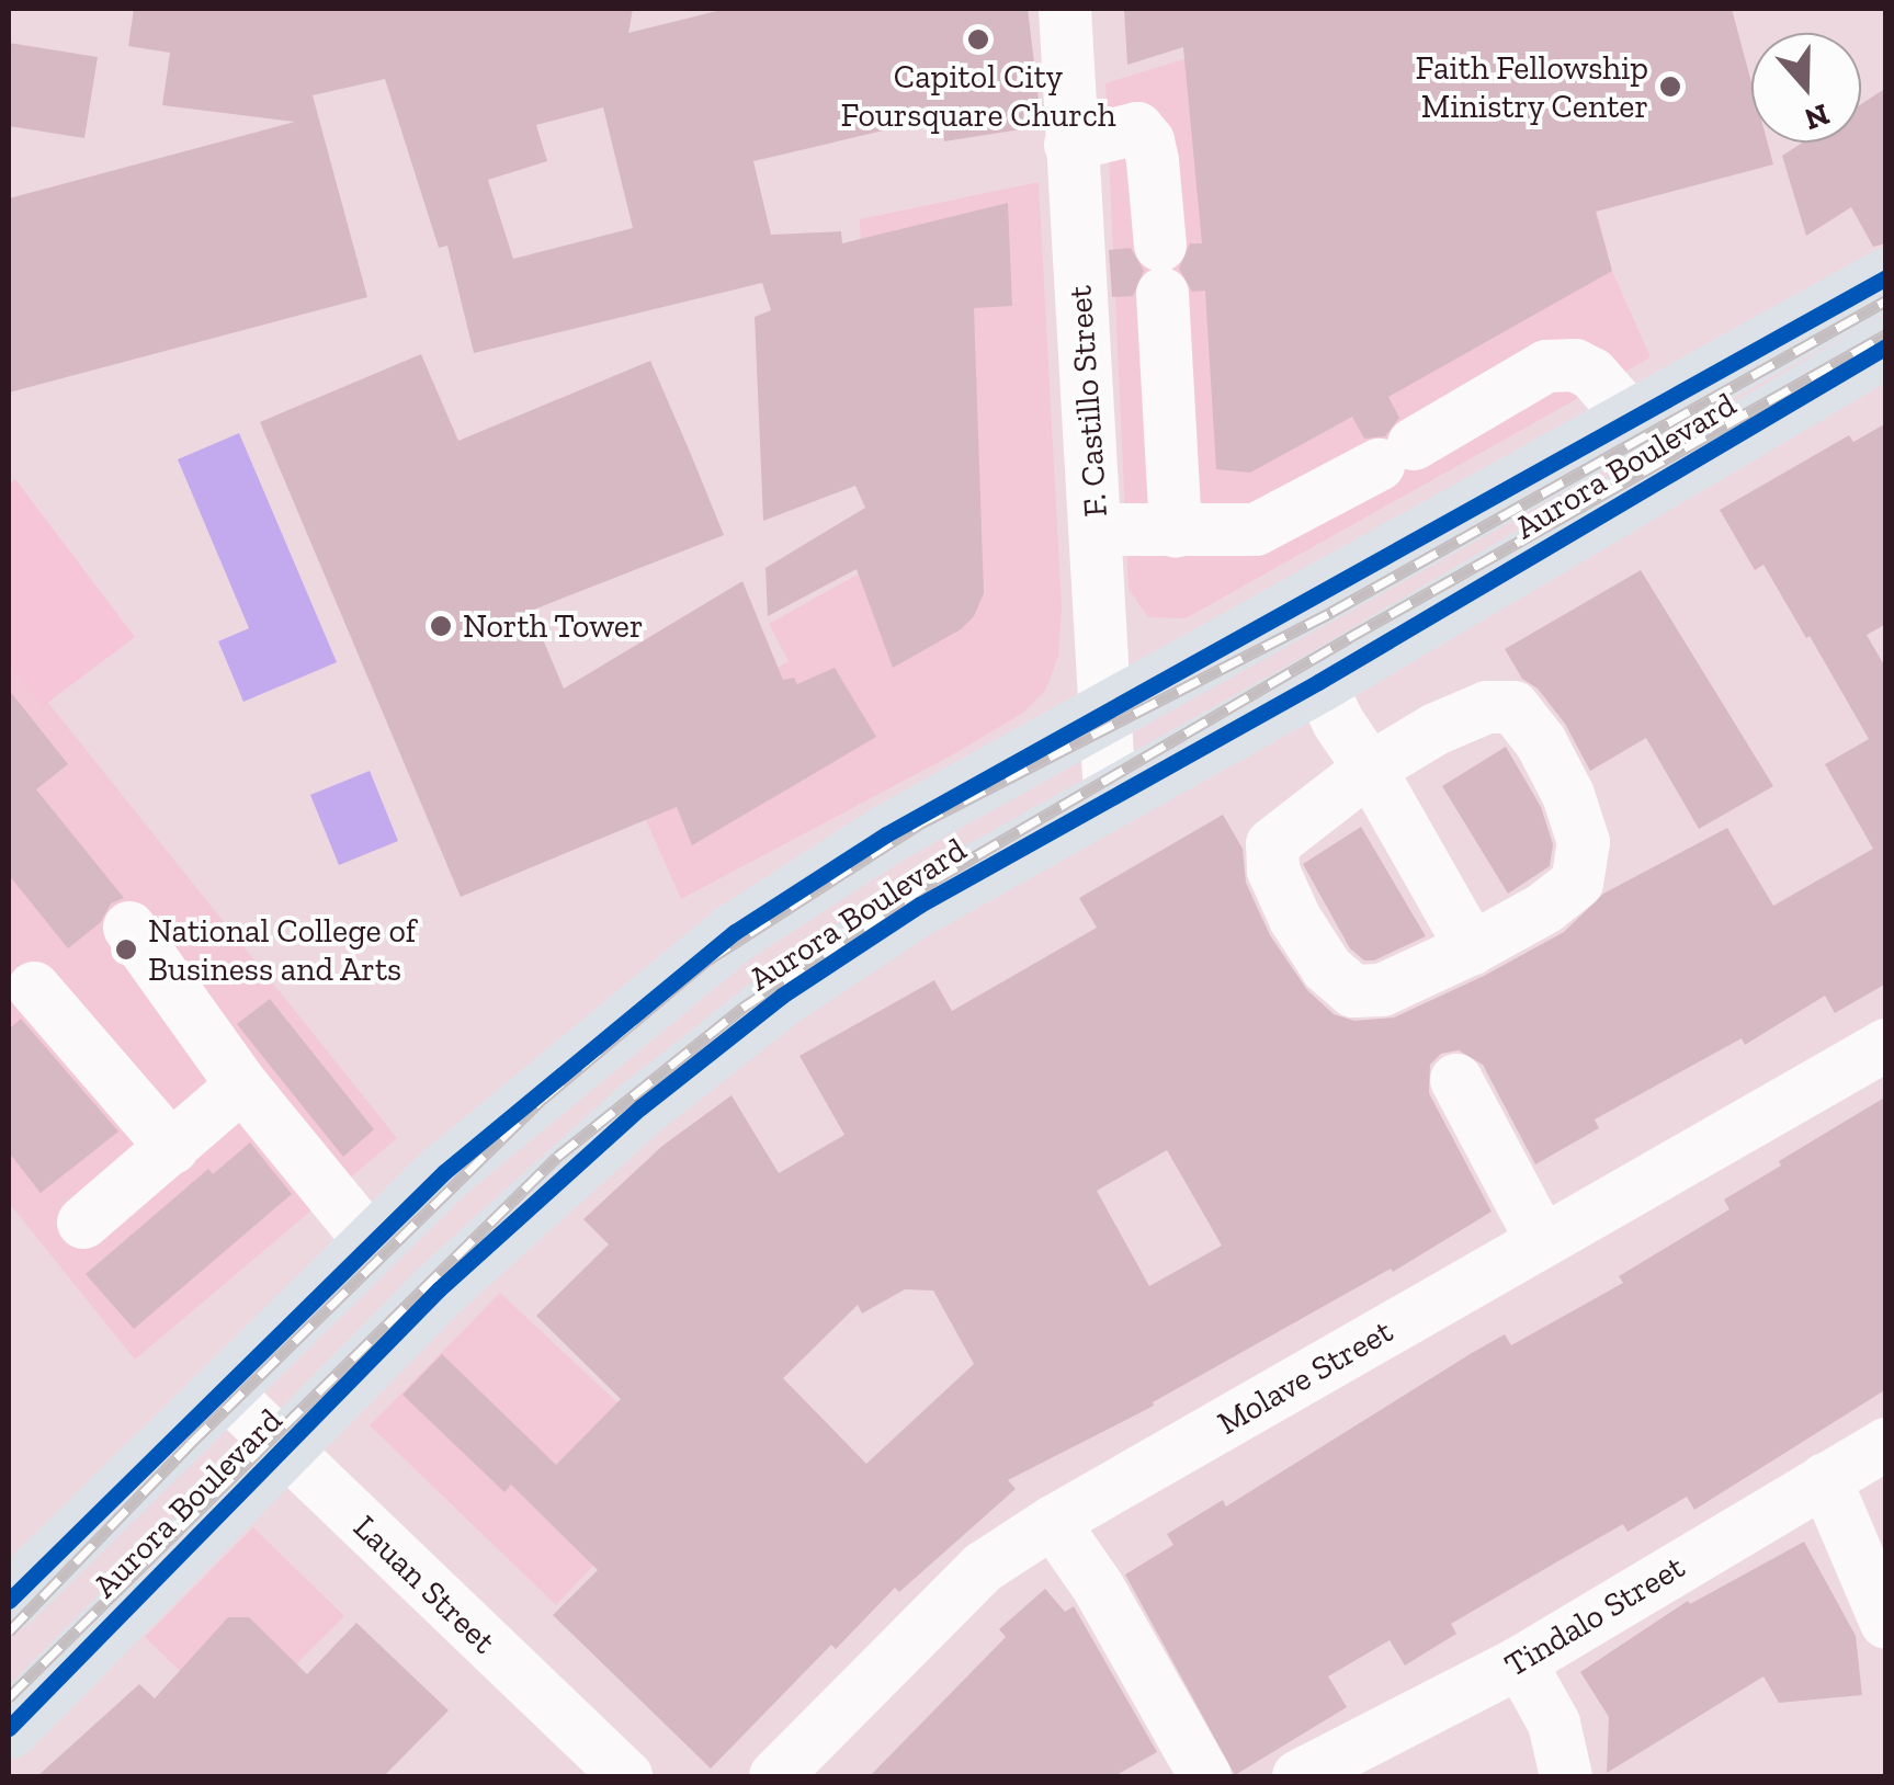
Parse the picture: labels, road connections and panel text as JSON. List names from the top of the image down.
{
  "streets": {
    "main road": ["Aurora Boulevard"],
    "street": [
      "F. Castillo Street",
      "Molave Street",
      "Lauan Street",
      "Tindalo Street"
    ]
  },
  "crossings": [
    ["F. Castillo Street", "Aurora Boulevard"],
    ["Aurora Boulevard", "Lauan Street"]
  ],
  "places": [
    "Capitol City Foursquare Church",
    "Faith Fellowship Ministry Center",
    "North Tower",
    "National College of Business and Arts"
  ],
  "north": "bottom"
}
